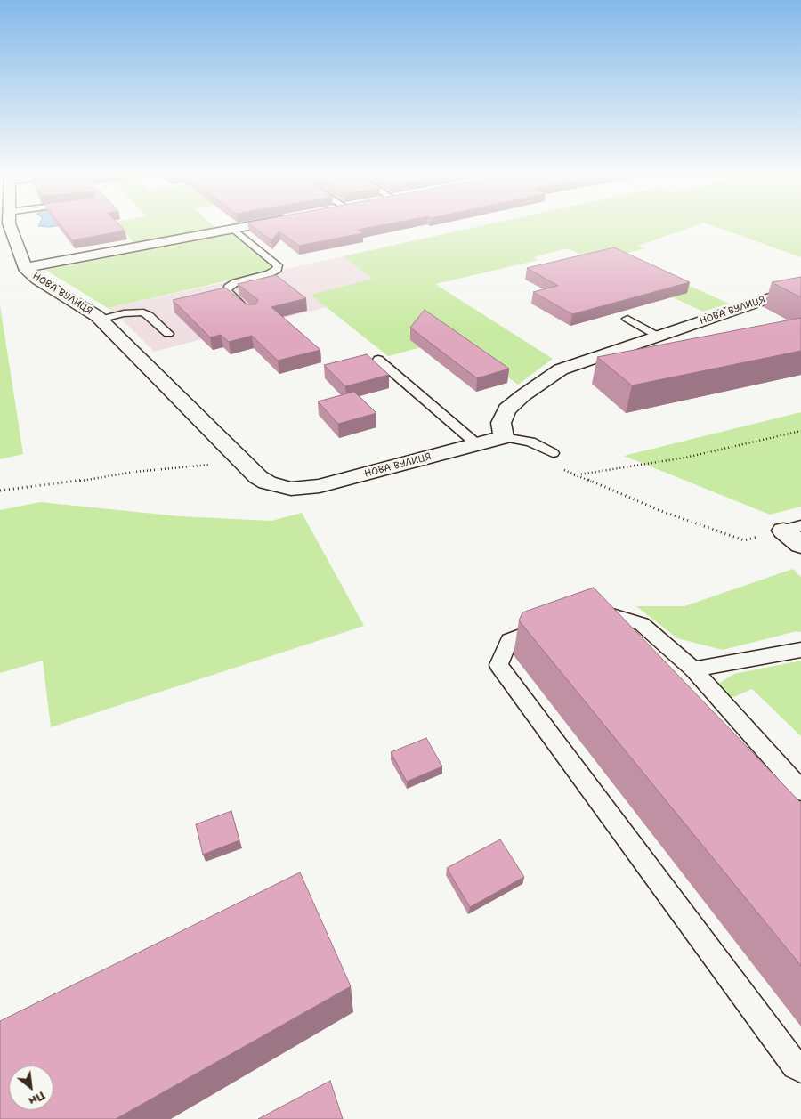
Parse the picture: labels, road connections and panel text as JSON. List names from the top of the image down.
{
  "streets": {
    "street": ["НОВА ВУЛИЦЯ"]
  },
  "north": "bottom right"
}
